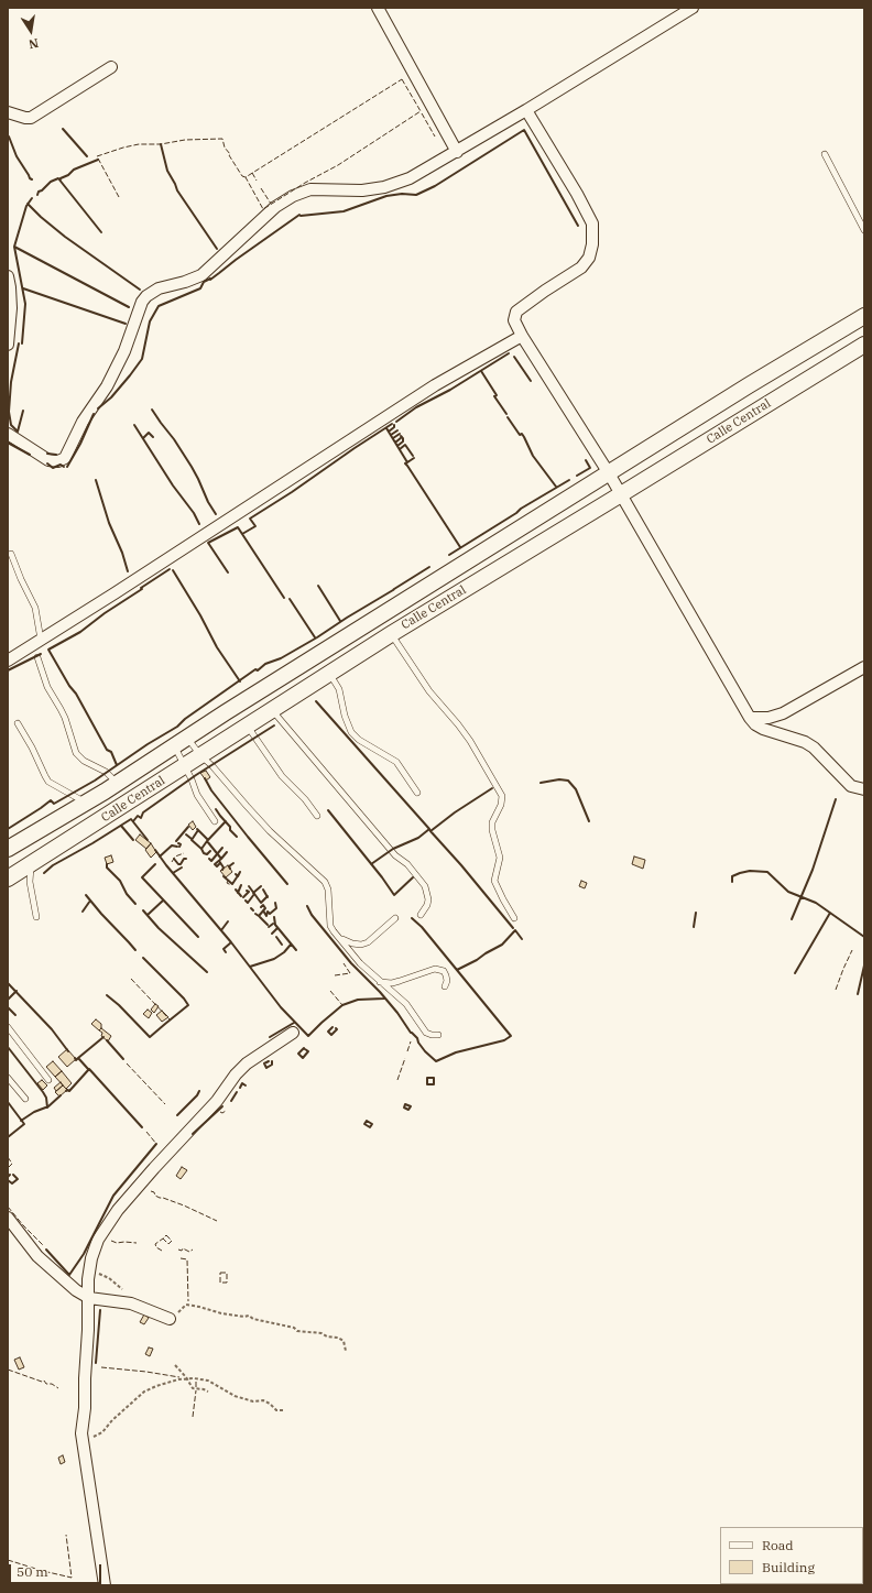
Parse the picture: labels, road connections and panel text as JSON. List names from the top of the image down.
{
  "streets": {
    "street": ["Calle Central"]
  },
  "legend": ["Road", "Building"],
  "scale_bar": "50 m",
  "north": "bottom"
}
